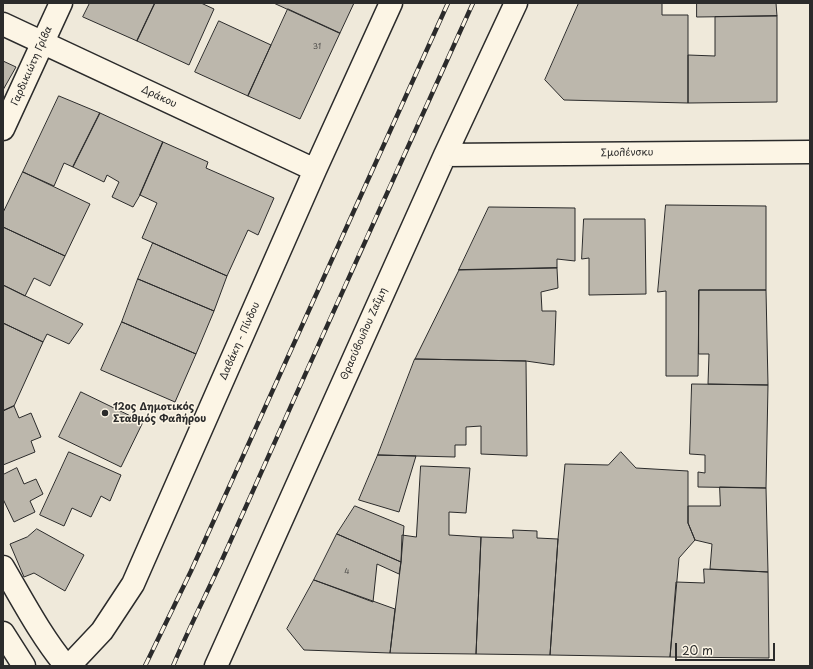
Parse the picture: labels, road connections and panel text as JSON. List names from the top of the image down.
{
  "streets": {
    "street": [
      "Γαρδικιώτη Γρίβα",
      "Δράκου",
      "Σμολένσκυ",
      "Θρασύβουλου Ζαΐμη",
      "Δαβάκη - Πίνδου"
    ]
  },
  "crossings": [
    ["Γαρδικιώτη Γρίβα", "Δράκου"],
    ["Δράκου", "Δαβάκη - Πίνδου"],
    ["Σμολένσκυ", "Θρασύβουλου Ζαΐμη"]
  ],
  "places": ["12ος Δημοτικός Σταθμός Φαλήρου"],
  "house_numbers": ["31", "4"],
  "scale_bar": "20 m"
}
